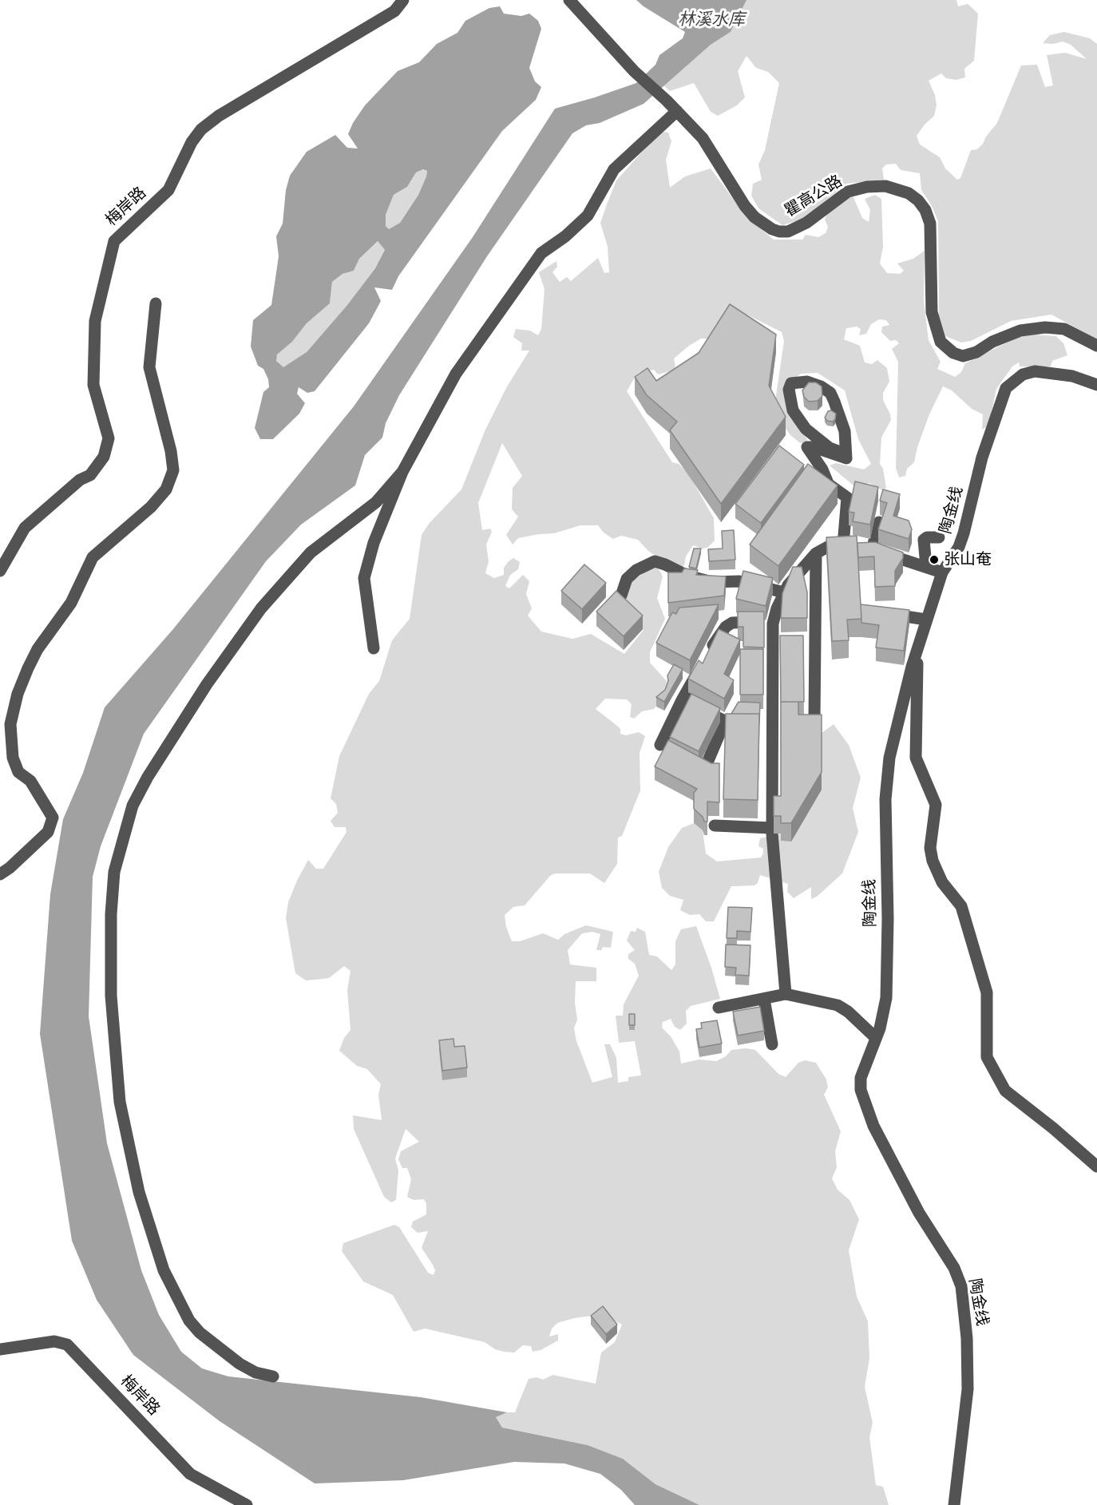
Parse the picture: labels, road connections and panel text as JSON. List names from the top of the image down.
{
  "streets": {
    "street": ["瞿高公路", "梅岸路", "陶金线"]
  },
  "water": ["林溪水库"],
  "places": ["张山奄"]
}
